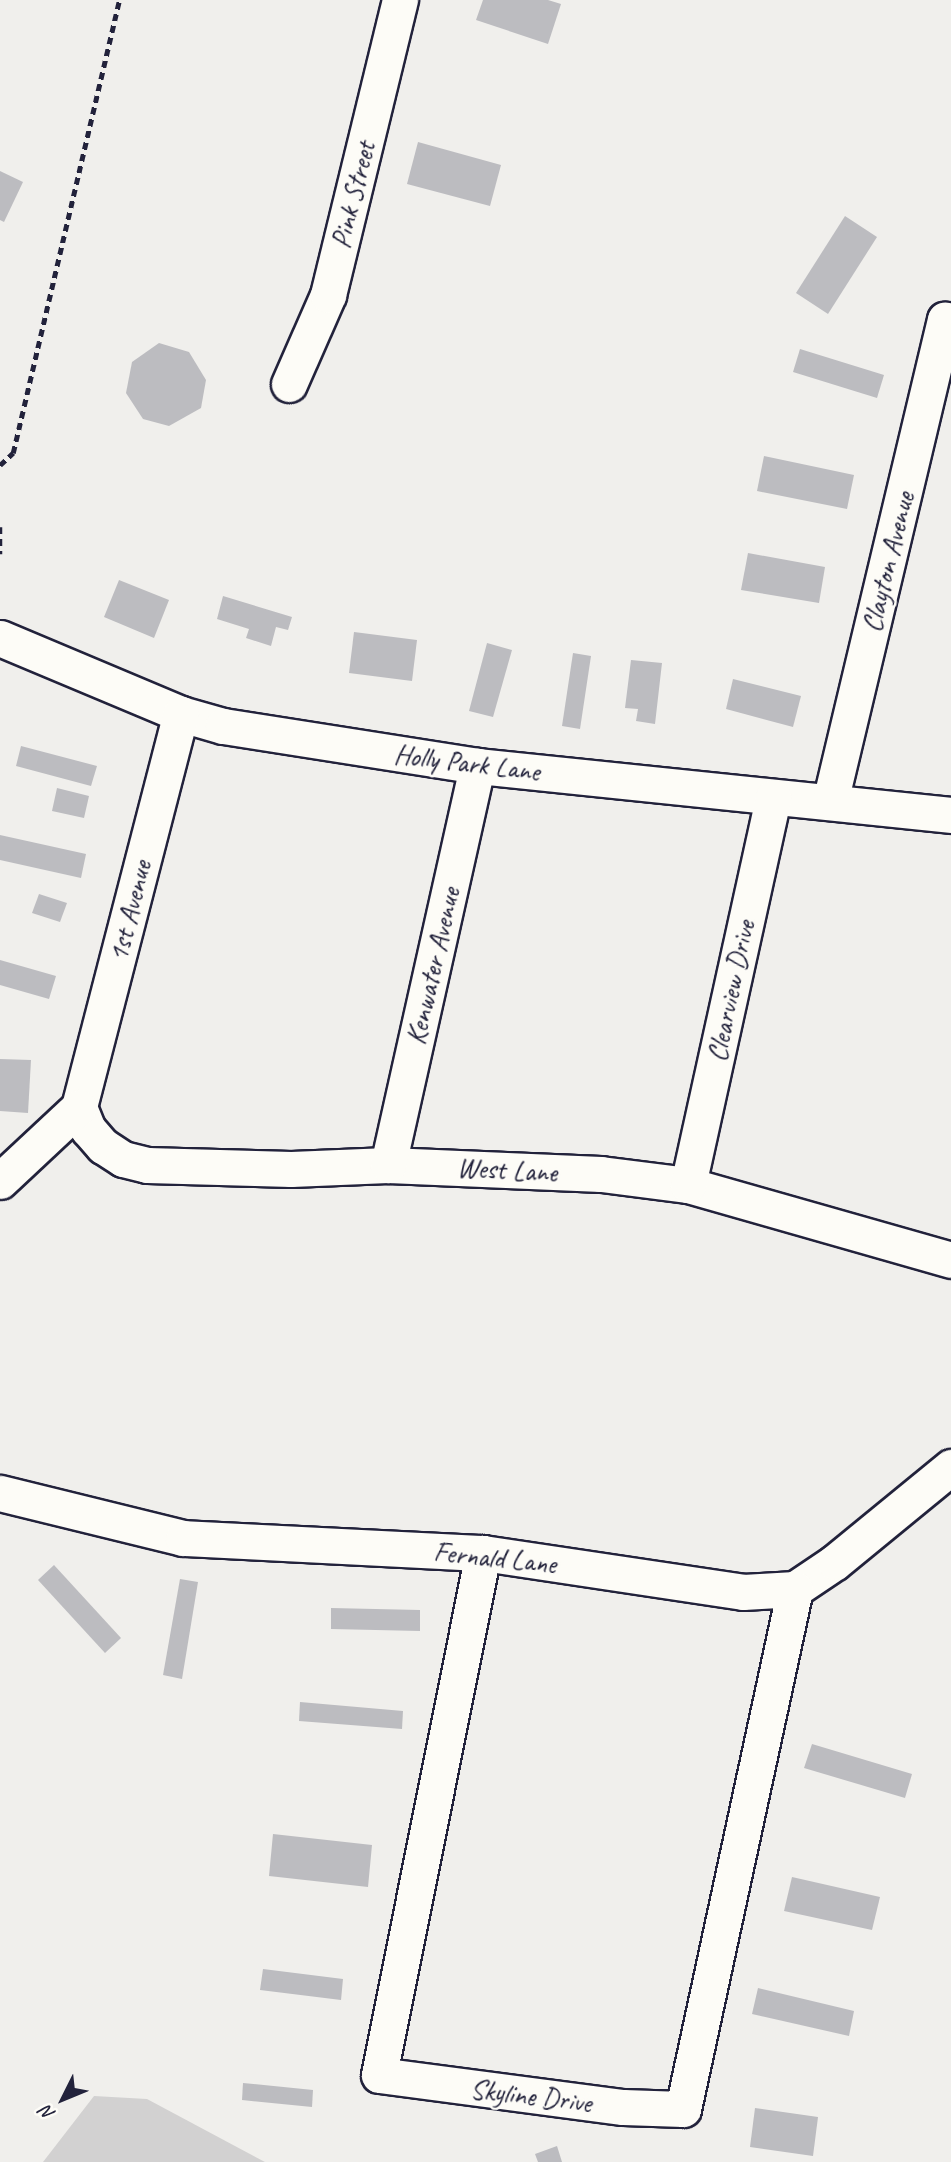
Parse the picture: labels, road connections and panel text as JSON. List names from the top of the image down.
{
  "streets": {
    "street": [
      "Pink Street",
      "Clayton Avenue",
      "Holly Park Lane",
      "1st Avenue",
      "Kenwater Avenue",
      "Clearview Drive",
      "West Lane",
      "Fernald Lane",
      "Skyline Drive"
    ]
  },
  "crossings": [
    ["Clayton Avenue", "Holly Park Lane"],
    ["Holly Park Lane", "1st Avenue"],
    ["Holly Park Lane", "Kenwater Avenue"],
    ["Holly Park Lane", "Clearview Drive"],
    ["1st Avenue", "West Lane"],
    ["Kenwater Avenue", "West Lane"],
    ["Clearview Drive", "West Lane"],
    ["Fernald Lane", "Skyline Drive"]
  ],
  "north": "bottom left"
}
